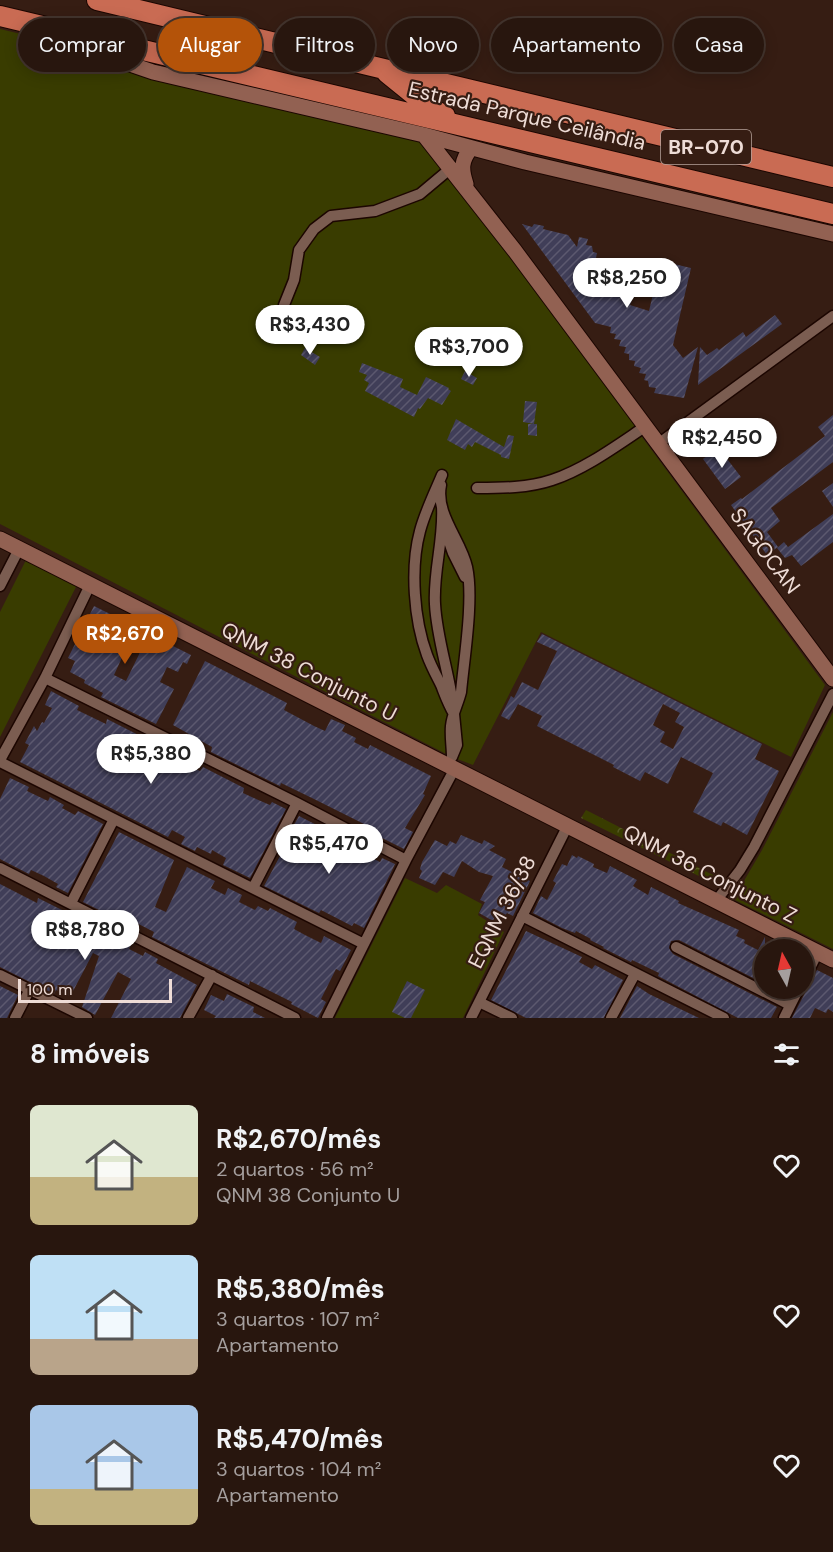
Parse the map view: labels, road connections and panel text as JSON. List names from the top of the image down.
{
  "streets": {
    "highway": ["Estrada Parque Ceilândia", "BR-070"],
    "street": [
      "SAGOCAN",
      "QNM 38 Conjunto U",
      "QNM 36 Conjunto Z",
      "EQNM 36/38"
    ]
  },
  "crossings": [
    ["QNM 38 Conjunto U", "QNM 36 Conjunto Z"],
    ["QNM 38 Conjunto U", "EQNM 36/38"],
    ["QNM 36 Conjunto Z", "EQNM 36/38"]
  ],
  "scale_bar": "100 m",
  "north": "top",
  "page": {
    "chip": [
      "Comprar",
      "Alugar",
      "Filtros",
      "Novo",
      "Apartamento",
      "Casa"
    ],
    "price": [
      "R$8,250",
      "R$3,430",
      "R$3,700",
      "R$2,450",
      "R$2,670",
      "R$5,380",
      "R$5,470",
      "R$8,780"
    ],
    "scale": "100 m",
    "heading": "8 imóveis",
    "list": [
      {
        "name": "R$2,670/mês",
        "note": "2 quartos · 56 m² · QNM 38 Conjunto U"
      },
      {
        "name": "R$5,380/mês",
        "note": "3 quartos · 107 m² · Apartamento"
      },
      {
        "name": "R$5,470/mês",
        "note": "3 quartos · 104 m² · Apartamento"
      }
    ]
  }
}
